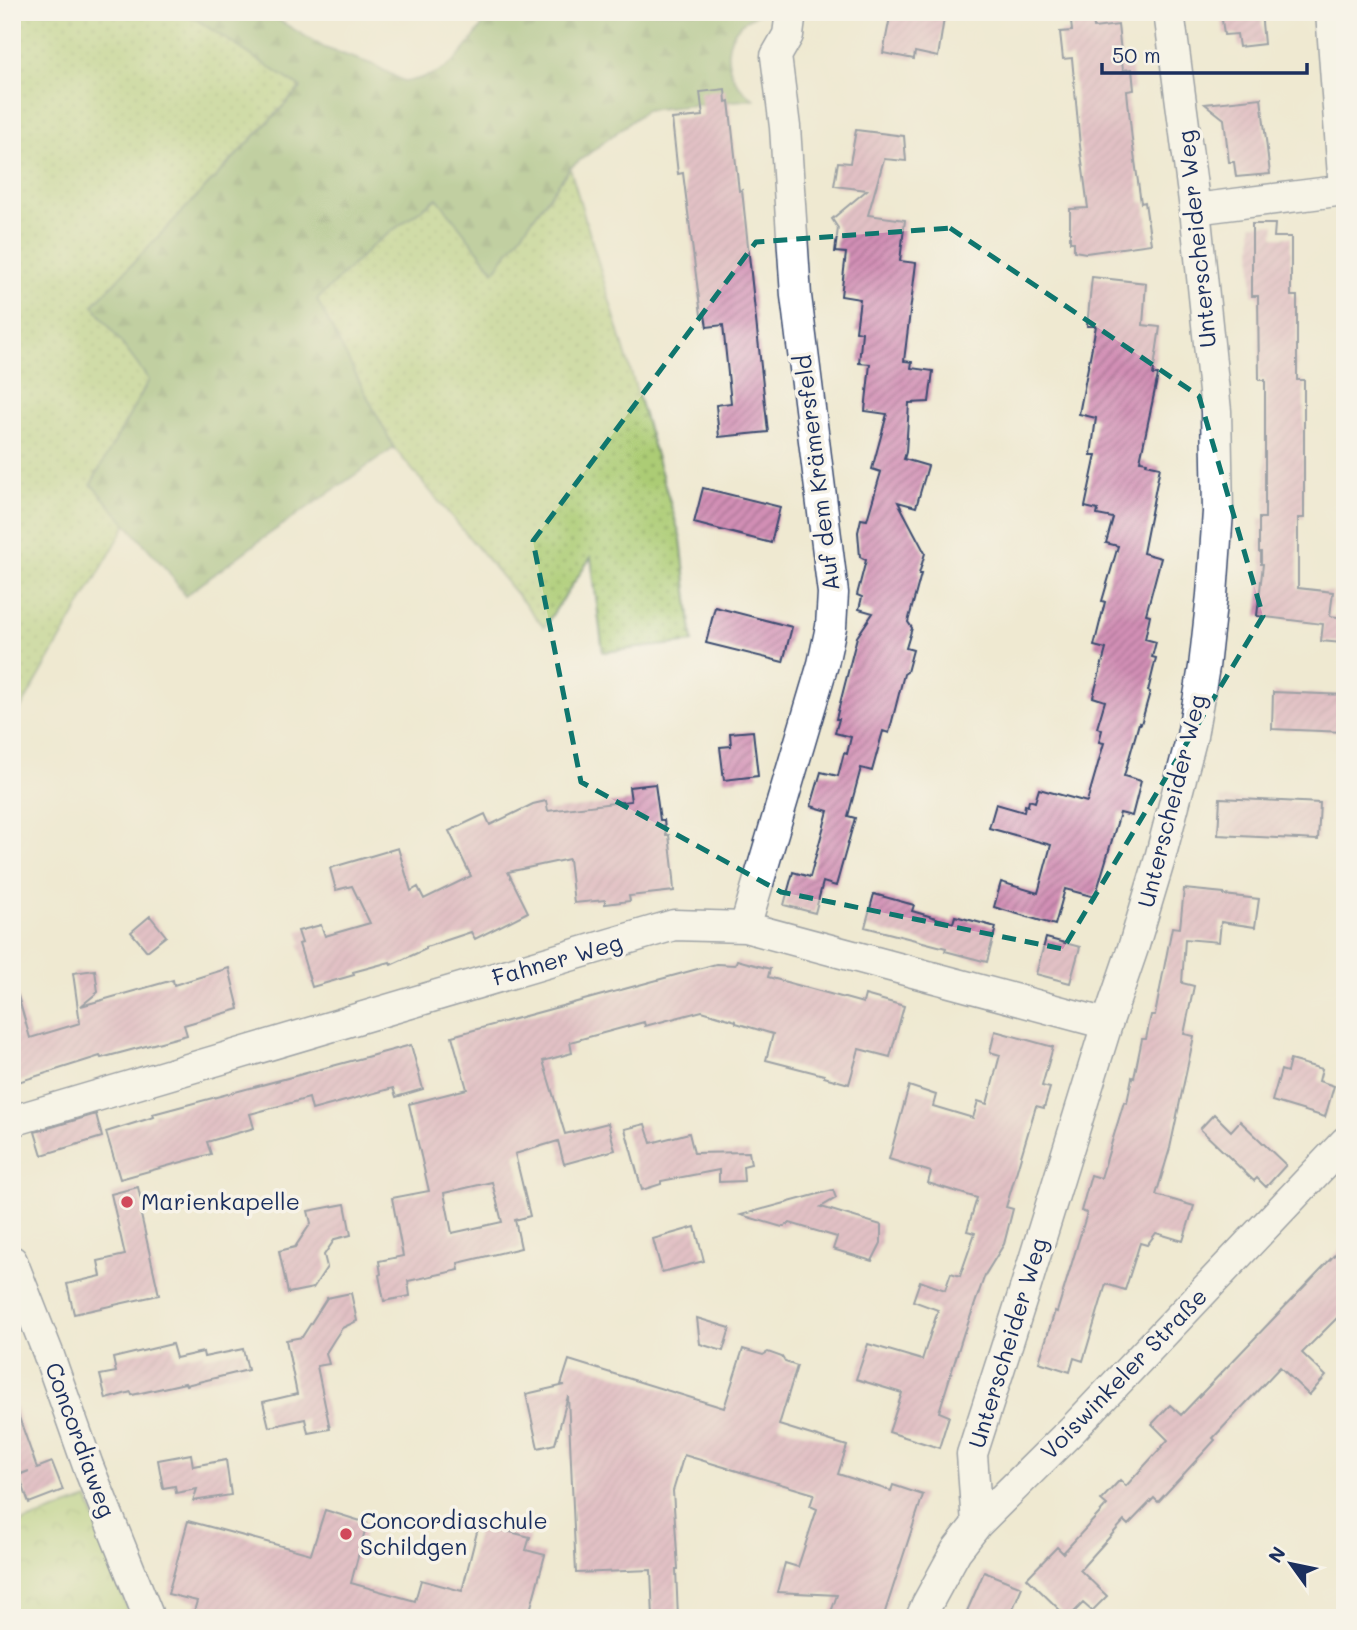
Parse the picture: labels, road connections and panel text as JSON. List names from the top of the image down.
{
  "streets": {
    "street": [
      "Unterscheider Weg",
      "Auf dem Krämersfeld",
      "Fahner Weg",
      "Voiswinkeler Straße",
      "Concordiaweg"
    ]
  },
  "crossings": [
    ["Unterscheider Weg", "Fahner Weg"],
    ["Unterscheider Weg", "Voiswinkeler Straße"],
    ["Auf dem Krämersfeld", "Fahner Weg"]
  ],
  "places": ["Marienkapelle", "Concordiaschule Schildgen"],
  "scale_bar": "50 m",
  "north": "top left"
}
